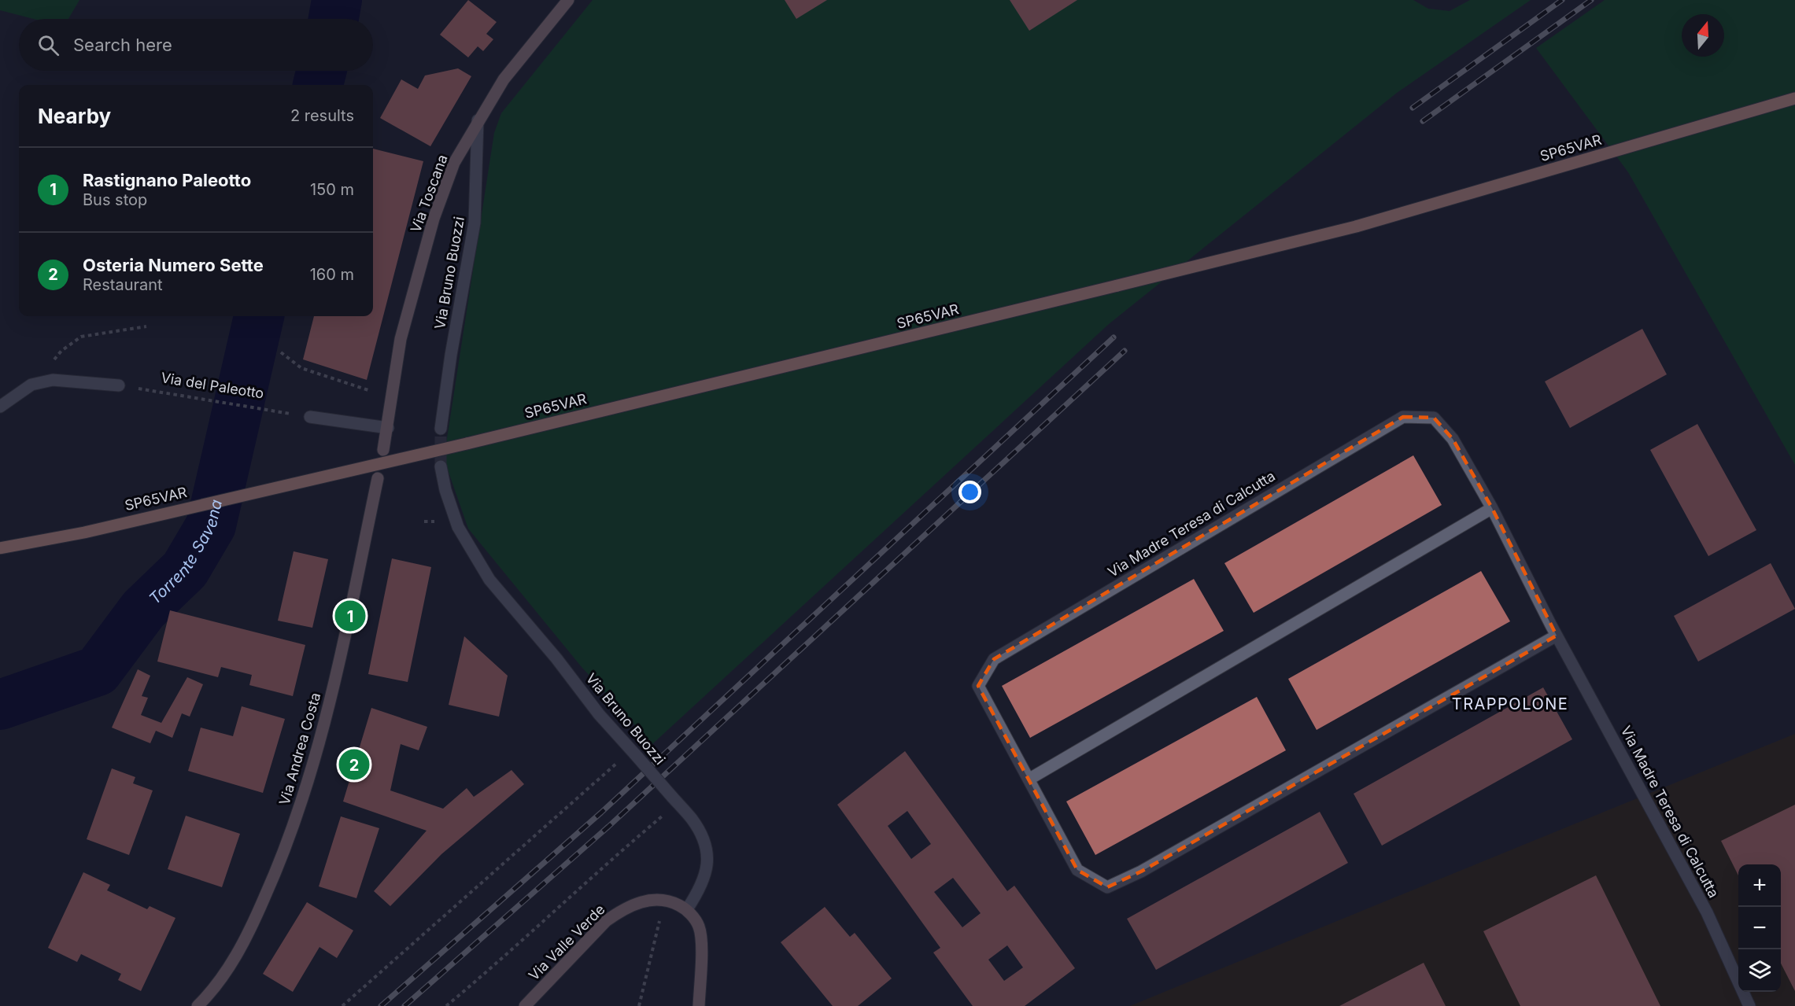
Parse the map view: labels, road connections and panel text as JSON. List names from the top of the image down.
{
  "streets": {
    "main road": [
      "SP65VAR",
      "Via Toscana",
      "Via Andrea Costa",
      "Via Valle Verde"
    ],
    "street": ["Via Bruno Buozzi", "Via Madre Teresa di Calcutta"],
    "path": ["Via del Paleotto"]
  },
  "crossings": [
    ["Via Toscana", "Via Bruno Buozzi"]
  ],
  "districts": ["TRAPPOLONE"],
  "water": ["Torrente Savena"],
  "north": "top",
  "page": {
    "search": "Search here",
    "heading": ["Nearby", "2 results"],
    "list": [
      {
        "mark": "1",
        "name": "Rastignano Paleotto",
        "note": "Bus stop",
        "value": "150 m"
      },
      {
        "mark": "2",
        "name": "Osteria Numero Sette",
        "note": "Restaurant",
        "value": "160 m"
      }
    ],
    "pins": ["1", "2"],
    "map_buttons": ["+", "−"]
  }
}
